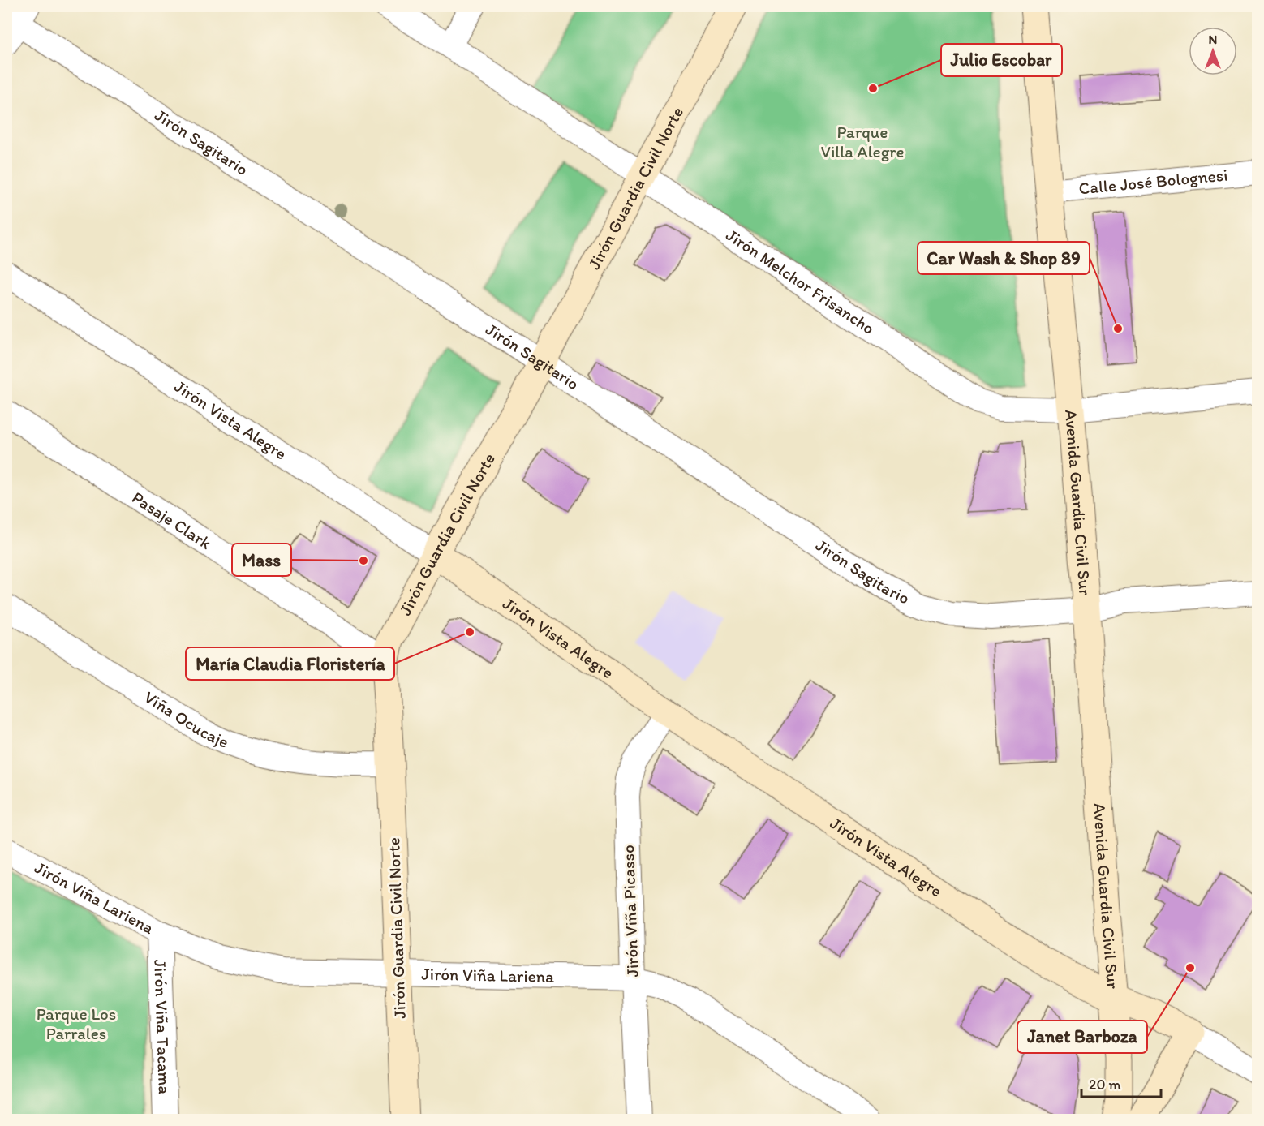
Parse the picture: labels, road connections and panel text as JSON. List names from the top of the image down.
{
  "streets": {
    "main road": ["Jirón Guardia Civil Norte", "Jirón Vista Alegre", "Avenida Guardia Civil Sur"],
    "street": [
      "Jirón Sagitario",
      "Calle José Bolognesi",
      "Jirón Melchor Frisancho",
      "Pasaje Clark",
      "Viña Ocucaje",
      "Jirón Viña Lariena",
      "Jirón Viña Picasso",
      "Jirón Viña Tacama"
    ]
  },
  "crossings": [
    ["Jirón Sagitario", "Jirón Guardia Civil Norte"],
    ["Jirón Sagitario", "Avenida Guardia Civil Sur"],
    ["Calle José Bolognesi", "Avenida Guardia Civil Sur"],
    ["Jirón Guardia Civil Norte", "Jirón Melchor Frisancho"],
    ["Jirón Guardia Civil Norte", "Jirón Vista Alegre"],
    ["Jirón Guardia Civil Norte", "Pasaje Clark"],
    ["Jirón Guardia Civil Norte", "Viña Ocucaje"],
    ["Jirón Guardia Civil Norte", "Jirón Viña Lariena"],
    ["Jirón Melchor Frisancho", "Avenida Guardia Civil Sur"],
    ["Jirón Vista Alegre", "Avenida Guardia Civil Sur"],
    ["Jirón Vista Alegre", "Jirón Viña Picasso"],
    ["Jirón Viña Lariena", "Jirón Viña Picasso"],
    ["Jirón Viña Lariena", "Jirón Viña Tacama"]
  ],
  "parks": ["Parque Villa Alegre", "Parque Los Parrales"],
  "places": [
    "Julio Escobar",
    "Car Wash & Shop 89",
    "Mass",
    "María Claudia Floristería",
    "Janet Barboza"
  ],
  "scale_bar": "20 m",
  "north": "top"
}
